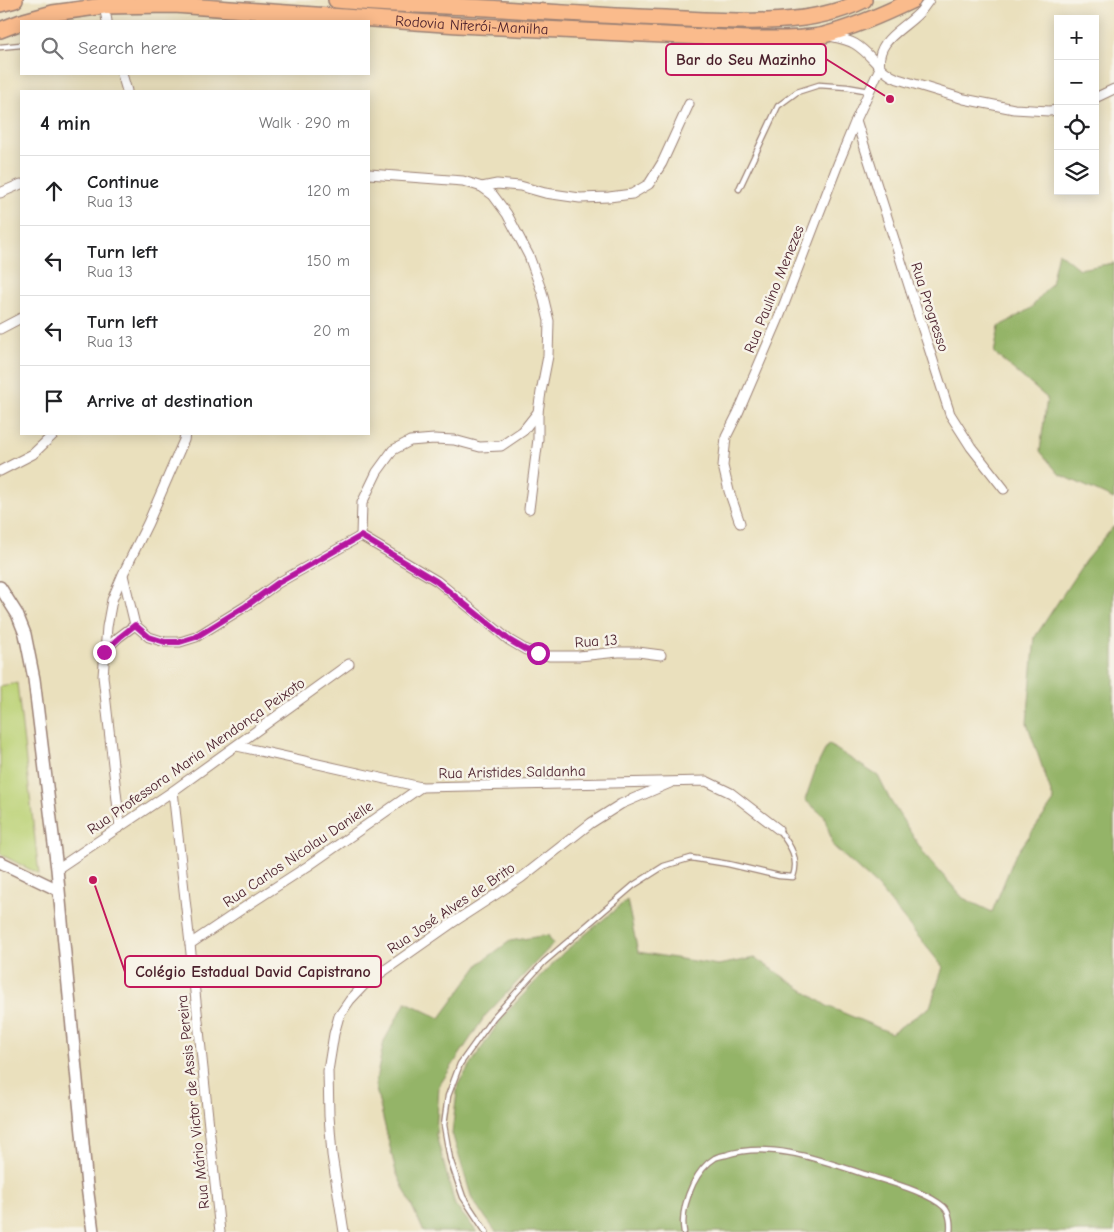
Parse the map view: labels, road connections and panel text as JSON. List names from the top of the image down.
{
  "streets": {
    "highway": ["Rodovia Niterói-Manilha"],
    "street": [
      "Rua Paulino Menezes",
      "Rua Progresso",
      "Rua 13",
      "Rua Professora Maria Mendonça Peixoto",
      "Rua Aristides Saldanha",
      "Rua Carlos Nicolau Danielle",
      "Rua José Alves de Brito",
      "Rua Mário Victor de Assis Pereira"
    ]
  },
  "crossings": [
    ["Rua Paulino Menezes", "Rua Progresso"],
    ["Rua Professora Maria Mendonça Peixoto", "Rua Aristides Saldanha"],
    ["Rua Professora Maria Mendonça Peixoto", "Rua Mário Victor de Assis Pereira"],
    ["Rua Aristides Saldanha", "Rua Carlos Nicolau Danielle"],
    ["Rua Aristides Saldanha", "Rua José Alves de Brito"],
    ["Rua Carlos Nicolau Danielle", "Rua Mário Victor de Assis Pereira"]
  ],
  "places": ["Bar do Seu Mazinho", "Colégio Estadual David Capistrano"],
  "page": {
    "map_buttons": ["+", "−"],
    "search": "Search here",
    "heading": ["4 min", "Walk · 290 m"],
    "list": [
      ["Continue", "Rua 13", "120 m"],
      ["Turn left", "Rua 13", "150 m"],
      ["Turn left", "Rua 13", "20 m"],
      "Arrive at destination"
    ]
  }
}
